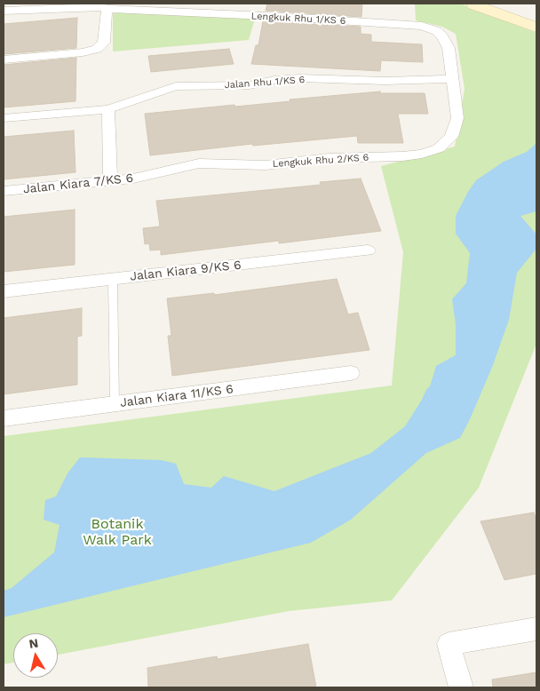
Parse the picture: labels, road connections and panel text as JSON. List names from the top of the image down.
{
  "streets": {
    "street": [
      "Lengkuk Rhu 1/KS 6",
      "Jalan Rhu 1/KS 6",
      "Lengkuk Rhu 2/KS 6",
      "Jalan Kiara 7/KS 6",
      "Jalan Kiara 9/KS 6",
      "Jalan Kiara 11/KS 6"
    ]
  },
  "crossings": [
    ["Lengkuk Rhu 1/KS 6", "Jalan Rhu 1/KS 6"],
    ["Lengkuk Rhu 1/KS 6", "Lengkuk Rhu 2/KS 6"],
    ["Jalan Rhu 1/KS 6", "Lengkuk Rhu 2/KS 6"],
    ["Lengkuk Rhu 2/KS 6", "Jalan Kiara 7/KS 6"]
  ],
  "parks": ["Botanik Walk Park"],
  "north": "top"
}
